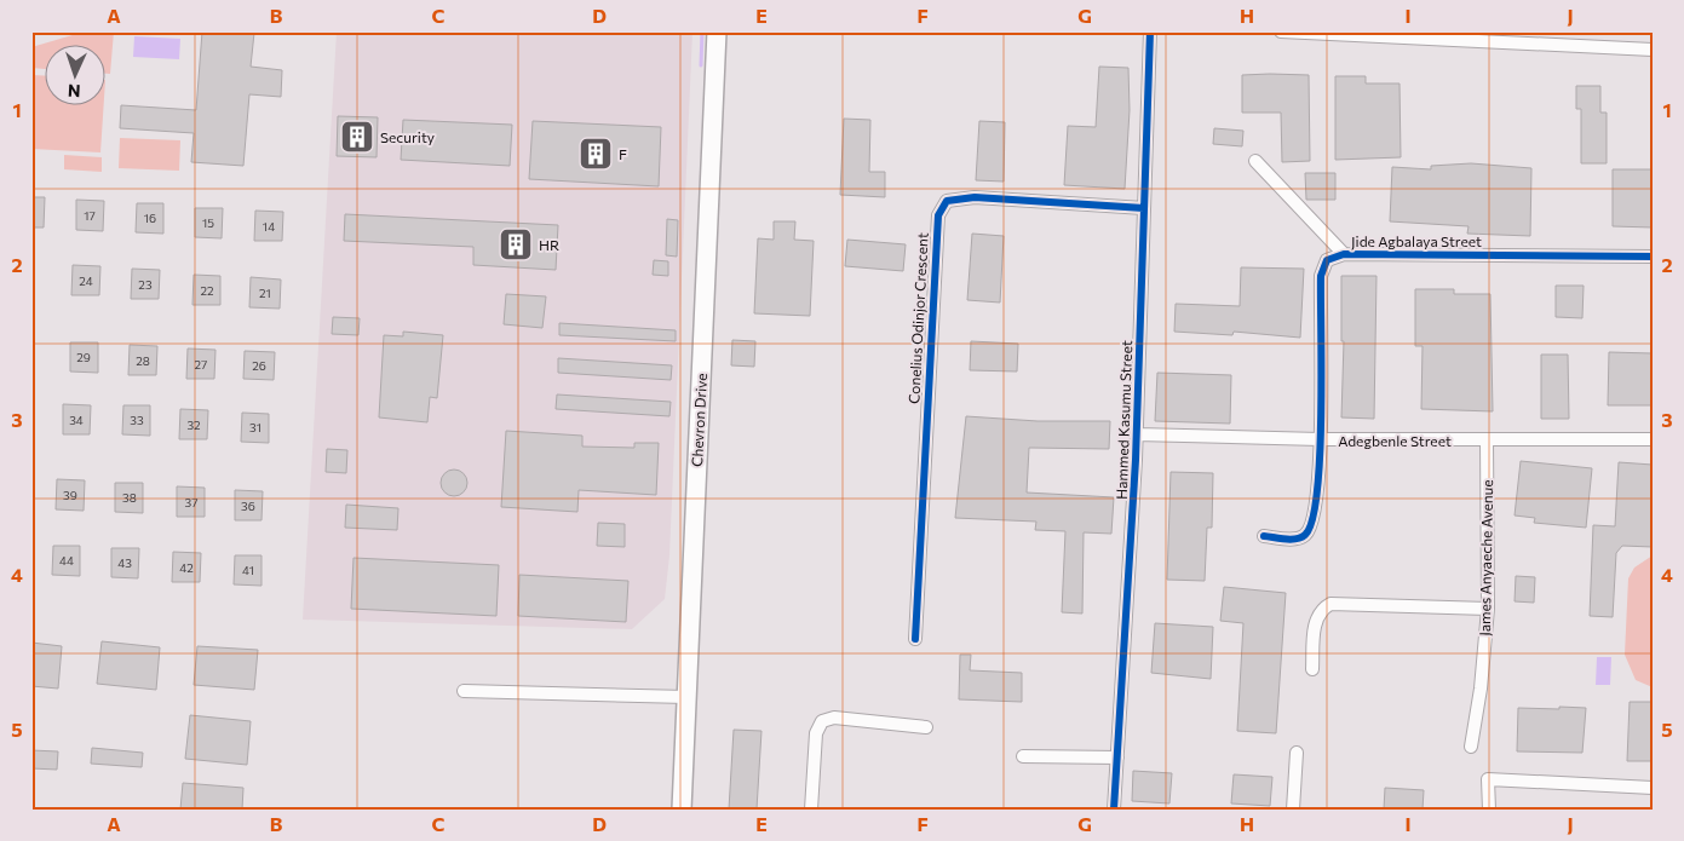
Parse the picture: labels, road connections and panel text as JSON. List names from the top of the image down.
{
  "streets": {
    "main road": ["Chevron Drive"],
    "street": [
      "Jide Agbalaya Street",
      "Conelius Odinjor Crescent",
      "Hammed Kasumu Street",
      "Adegbenle Street",
      "James Anyaeche Avenue"
    ]
  },
  "crossings": [
    ["Jide Agbalaya Street", "Adegbenle Street"],
    ["Conelius Odinjor Crescent", "Hammed Kasumu Street"],
    ["Hammed Kasumu Street", "Adegbenle Street"],
    ["Adegbenle Street", "James Anyaeche Avenue"]
  ],
  "places": {
    "building": ["Security", "F", "HR"]
  },
  "house_numbers": [
    "17",
    "16",
    "15",
    "14",
    "24",
    "23",
    "22",
    "21",
    "29",
    "28",
    "27",
    "26",
    "34",
    "33",
    "32",
    "31",
    "39",
    "38",
    "37",
    "36",
    "44",
    "43",
    "42",
    "41"
  ],
  "north": "bottom",
  "grid": {
    "columns": [
      "A",
      "B",
      "C",
      "D",
      "E",
      "F",
      "G",
      "H",
      "I",
      "J"
    ],
    "rows": [
      "1",
      "2",
      "3",
      "4",
      "5"
    ]
  }
}
